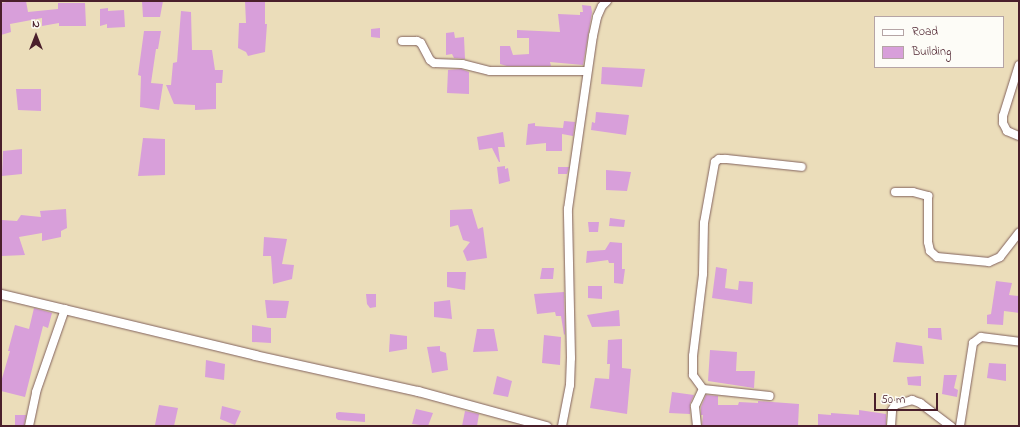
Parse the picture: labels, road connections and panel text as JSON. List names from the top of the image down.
{
  "legend": ["Road", "Building"],
  "scale_bar": "50 m",
  "north": "top"
}
